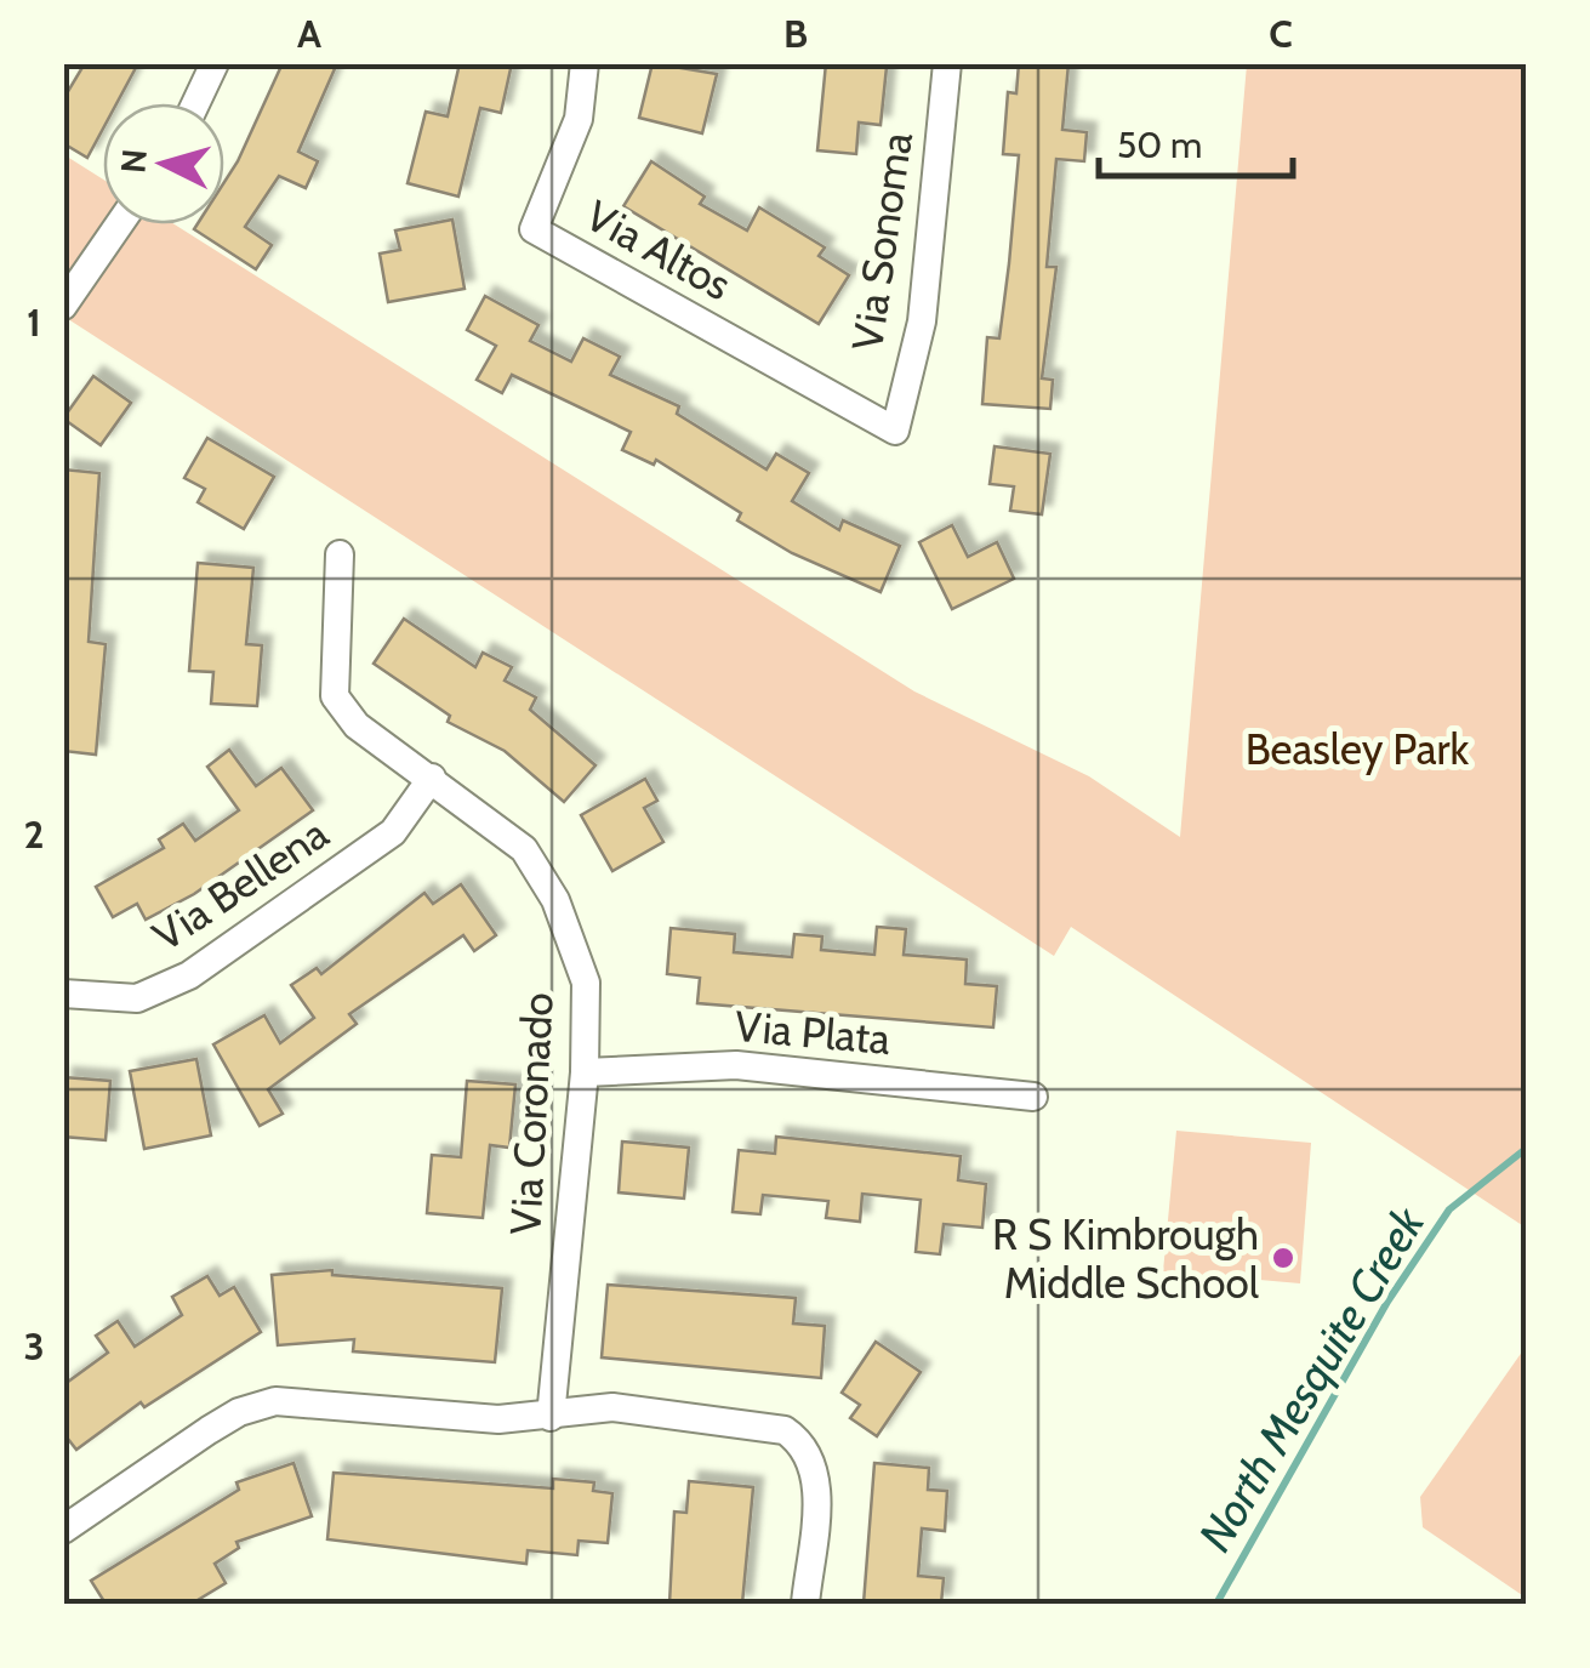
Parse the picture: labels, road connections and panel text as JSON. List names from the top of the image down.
{
  "streets": {
    "street": [
      "Via Sonoma",
      "Via Altos",
      "Via Bellena",
      "Via Plata",
      "Via Coronado"
    ]
  },
  "crossings": [
    ["Via Sonoma", "Via Altos"],
    ["Via Bellena", "Via Coronado"],
    ["Via Plata", "Via Coronado"]
  ],
  "water": ["North Mesquite Creek"],
  "parks": ["Beasley Park"],
  "places": ["R S Kimbrough Middle School"],
  "scale_bar": "50 m",
  "north": "left",
  "grid": {
    "columns": ["A", "B", "C"],
    "rows": ["1", "2", "3"]
  }
}
